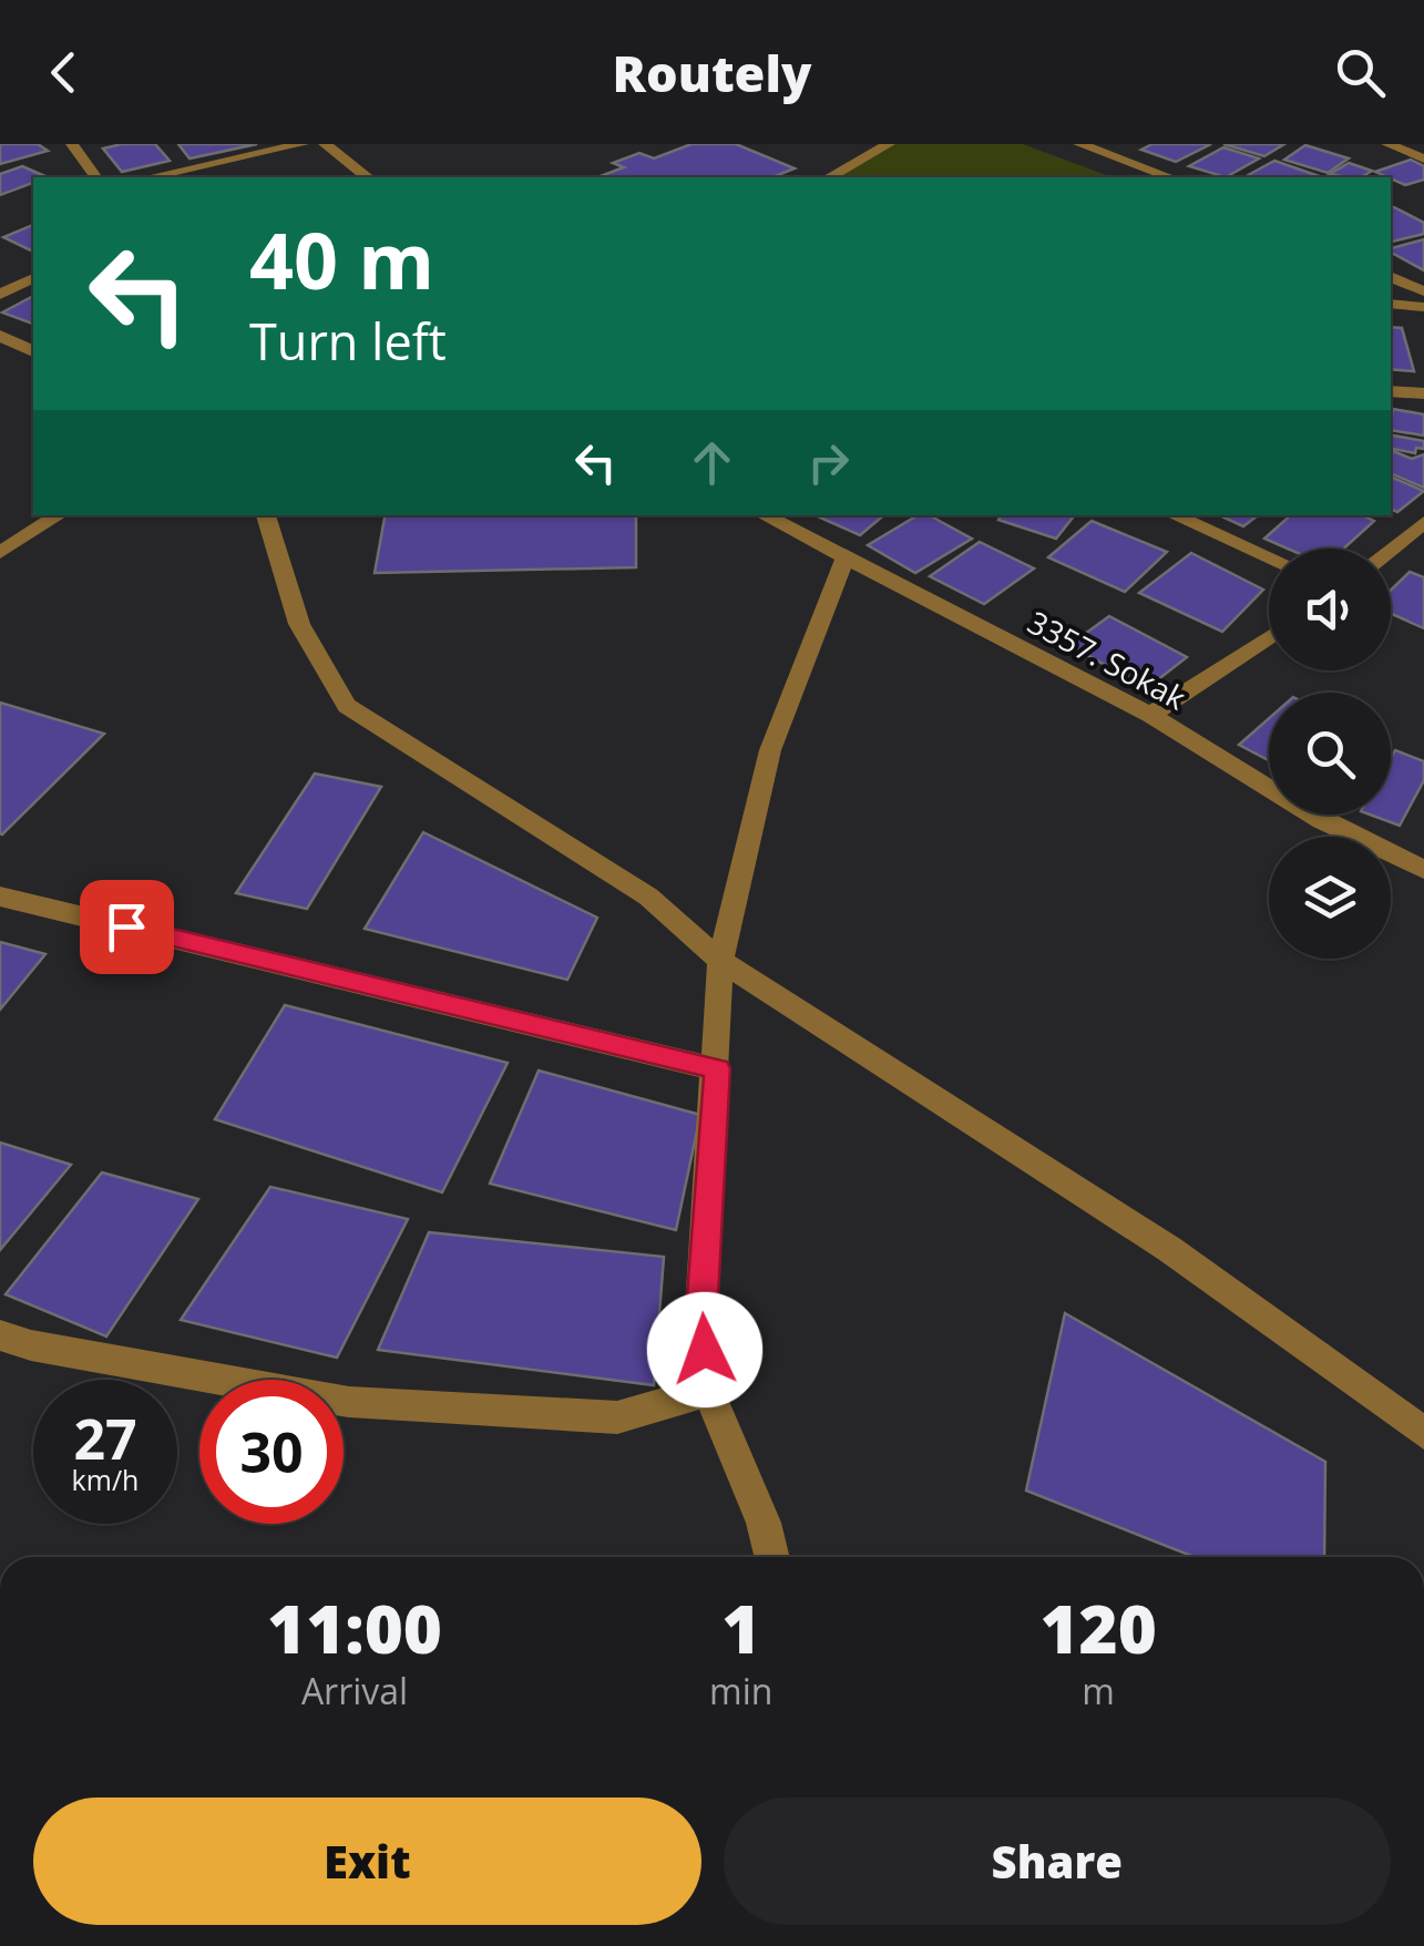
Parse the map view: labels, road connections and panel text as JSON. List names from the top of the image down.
{
  "streets": {
    "street": ["3357. Sokak"]
  },
  "page": {
    "header": "Routely",
    "turn": ["40 m", "Turn left"],
    "speed": "27 km/h",
    "limit": "30",
    "eta": [
      "11:00",
      "Arrival",
      "1",
      "min",
      "120",
      "m"
    ],
    "buttons": ["Exit", "Share"]
  }
}
